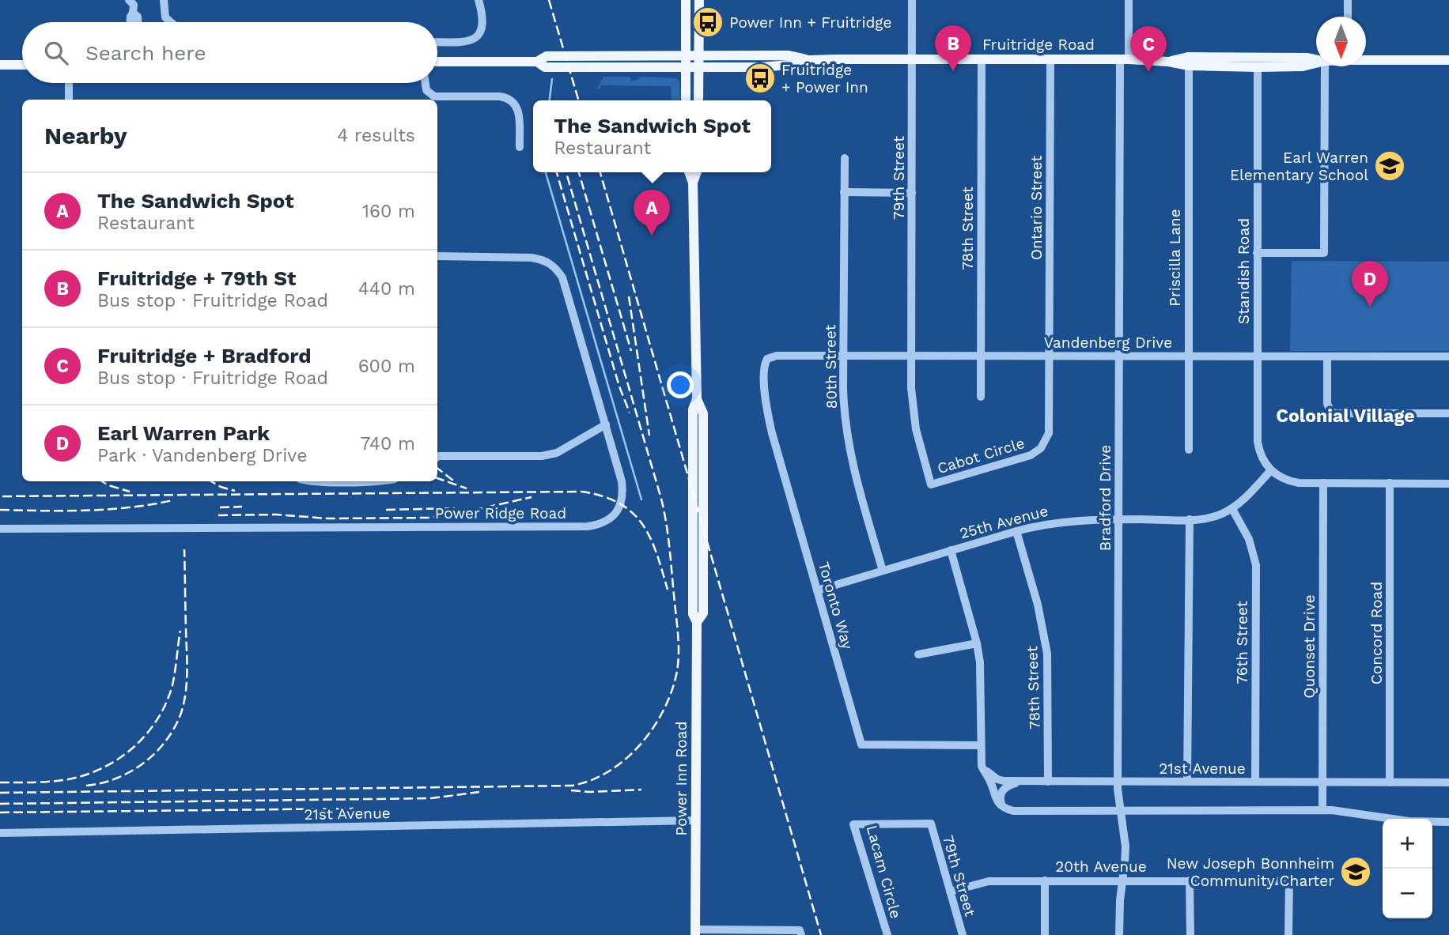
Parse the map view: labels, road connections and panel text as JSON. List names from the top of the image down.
{
  "streets": {
    "main road": ["Fruitridge Road", "Power Inn Road"],
    "street": [
      "79th Street",
      "Ontario Street",
      "78th Street",
      "Priscilla Lane",
      "Standish Road",
      "Vandenberg Drive",
      "80th Street",
      "Cabot Circle",
      "Bradford Drive",
      "Power Ridge Road",
      "25th Avenue",
      "Toronto Way",
      "Concord Road",
      "76th Street",
      "Quonset Drive",
      "21st Avenue",
      "20th Avenue",
      "Lacam Circle"
    ]
  },
  "crossings": [
    ["Fruitridge Road", "79th Street"],
    ["Fruitridge Road", "Ontario Street"],
    ["Fruitridge Road", "78th Street"],
    ["Fruitridge Road", "Priscilla Lane"],
    ["Fruitridge Road", "Standish Road"],
    ["Fruitridge Road", "Bradford Drive"],
    ["79th Street", "Vandenberg Drive"],
    ["79th Street", "Cabot Circle"],
    ["79th Street", "20th Avenue"],
    ["79th Street", "Lacam Circle"],
    ["Ontario Street", "Vandenberg Drive"],
    ["Ontario Street", "Cabot Circle"],
    ["78th Street", "Vandenberg Drive"],
    ["78th Street", "25th Avenue"],
    ["78th Street", "21st Avenue"],
    ["Priscilla Lane", "Vandenberg Drive"],
    ["Standish Road", "Vandenberg Drive"],
    ["Standish Road", "25th Avenue"],
    ["Vandenberg Drive", "80th Street"],
    ["Vandenberg Drive", "Cabot Circle"],
    ["Vandenberg Drive", "Bradford Drive"],
    ["Vandenberg Drive", "Toronto Way"],
    ["80th Street", "25th Avenue"],
    ["Bradford Drive", "25th Avenue"],
    ["Bradford Drive", "21st Avenue"],
    ["Bradford Drive", "20th Avenue"],
    ["25th Avenue", "Toronto Way"],
    ["25th Avenue", "76th Street"],
    ["Concord Road", "21st Avenue"],
    ["76th Street", "21st Avenue"],
    ["Quonset Drive", "21st Avenue"],
    ["21st Avenue", "Power Inn Road"]
  ],
  "districts": ["Colonial Village"],
  "places": {
    "bus stop": ["Power Inn + Fruitridge", "Fruitridge + Power Inn"],
    "school or university": ["Earl Warren Elementary School", "New Joseph Bonnheim Community Charter"]
  },
  "north": "bottom",
  "page": {
    "search": "Search here",
    "pins": [
      "B",
      "C",
      "A",
      "D"
    ],
    "heading": ["Nearby", "4 results"],
    "popup": ["The Sandwich Spot", "Restaurant"],
    "list": [
      {
        "mark": "A",
        "name": "The Sandwich Spot",
        "note": "Restaurant",
        "value": "160 m"
      },
      {
        "mark": "B",
        "name": "Fruitridge + 79th St",
        "note": "Bus stop · Fruitridge Road",
        "value": "440 m"
      },
      {
        "mark": "C",
        "name": "Fruitridge + Bradford",
        "note": "Bus stop · Fruitridge Road",
        "value": "600 m"
      },
      {
        "mark": "D",
        "name": "Earl Warren Park",
        "note": "Park · Vandenberg Drive",
        "value": "740 m"
      }
    ],
    "map_buttons": ["+", "−"]
  }
}
